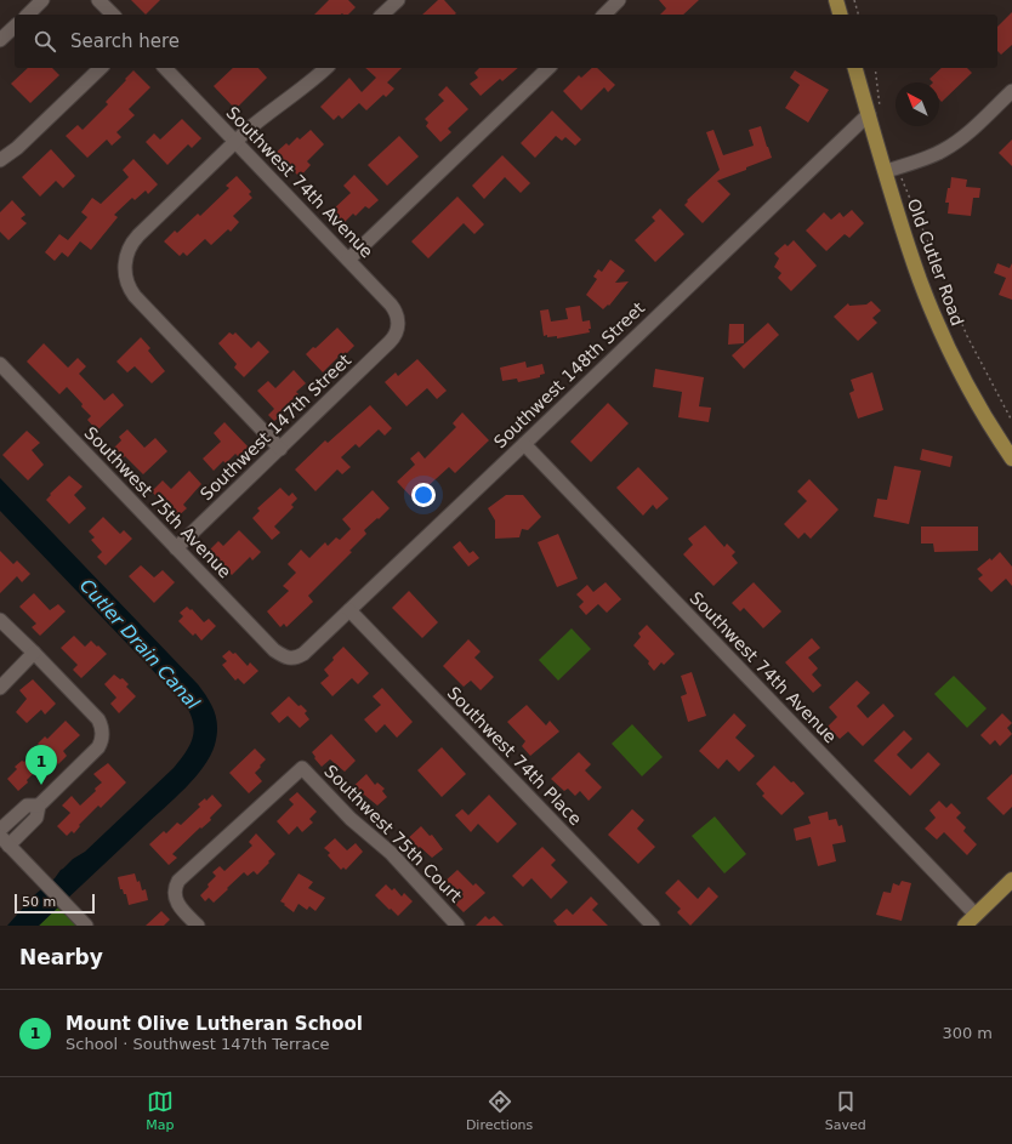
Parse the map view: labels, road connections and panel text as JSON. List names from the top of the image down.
{
  "streets": {
    "main road": ["Old Cutler Road"],
    "street": [
      "Southwest 74th Avenue",
      "Southwest 148th Street",
      "Southwest 147th Street",
      "Southwest 75th Avenue",
      "Southwest 74th Place",
      "Southwest 75th Court"
    ]
  },
  "crossings": [
    ["Southwest 74th Avenue", "Southwest 148th Street"],
    ["Southwest 74th Avenue", "Southwest 147th Street"],
    ["Old Cutler Road", "Southwest 148th Street"],
    ["Southwest 148th Street", "Southwest 75th Avenue"],
    ["Southwest 148th Street", "Southwest 74th Place"],
    ["Southwest 147th Street", "Southwest 75th Avenue"]
  ],
  "water": ["Cutler Drain Canal"],
  "scale_bar": "50 m",
  "north": "top left",
  "page": {
    "search": "Search here",
    "pins": "1",
    "scale": "50 m",
    "heading": "Nearby",
    "list": [
      {
        "mark": "1",
        "name": "Mount Olive Lutheran School",
        "note": "School · Southwest 147th Terrace",
        "value": "300 m"
      }
    ],
    "nav": ["Map", "Directions", "Saved"]
  }
}
